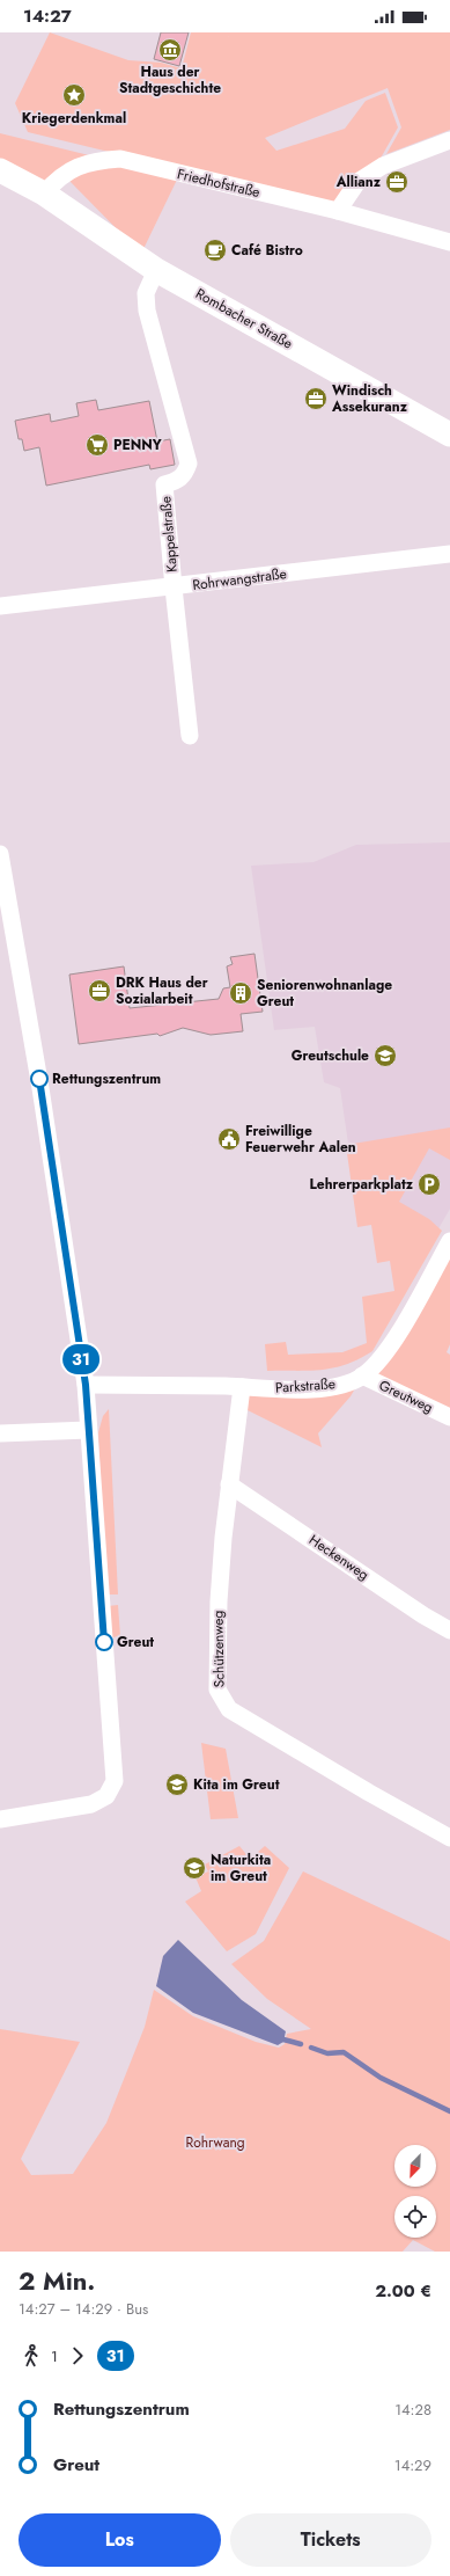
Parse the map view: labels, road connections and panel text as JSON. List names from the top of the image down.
{
  "streets": {
    "main road": ["Rombacher Straße"],
    "street": [
      "Friedhofstraße",
      "Kappelstraße",
      "Rohrwangstraße",
      "Parkstraße",
      "Greutweg",
      "Heckenweg",
      "Schützenweg"
    ]
  },
  "crossings": [
    ["Friedhofstraße", "Rombacher Straße"],
    ["Rombacher Straße", "Kappelstraße"],
    ["Kappelstraße", "Rohrwangstraße"],
    ["Parkstraße", "Greutweg"],
    ["Parkstraße", "Schützenweg"],
    ["Heckenweg", "Schützenweg"]
  ],
  "parks": ["Rohrwang"],
  "places": {
    "museum": ["Haus der Stadtgeschichte"],
    "place": ["Kriegerdenkmal"],
    "office": ["Allianz", "Windisch Assekuranz", "DRK Haus der Sozialarbeit"],
    "cafe": ["Café Bistro"],
    "supermarket": ["PENNY"],
    "building": ["Seniorenwohnanlage Greut"],
    "school or university": ["Greutschule", "Kita im Greut", "Naturkita im Greut"],
    "other": ["Rettungszentrum", "Greut"],
    "public building": ["Freiwillige Feuerwehr Aalen"],
    "parking": ["Lehrerparkplatz"]
  },
  "lines": ["bus line 31"],
  "north": "bottom left",
  "page": {
    "status": "14:27",
    "on_map": "31",
    "heading": ["2 Min.", "14:27 – 14:29 · Bus", "2.00 €"],
    "legs": ["1", "31"],
    "list": [
      {
        "name": "Rettungszentrum",
        "value": "14:28"
      },
      {
        "name": "Greut",
        "value": "14:29"
      }
    ],
    "buttons": ["Los", "Tickets"]
  }
}
